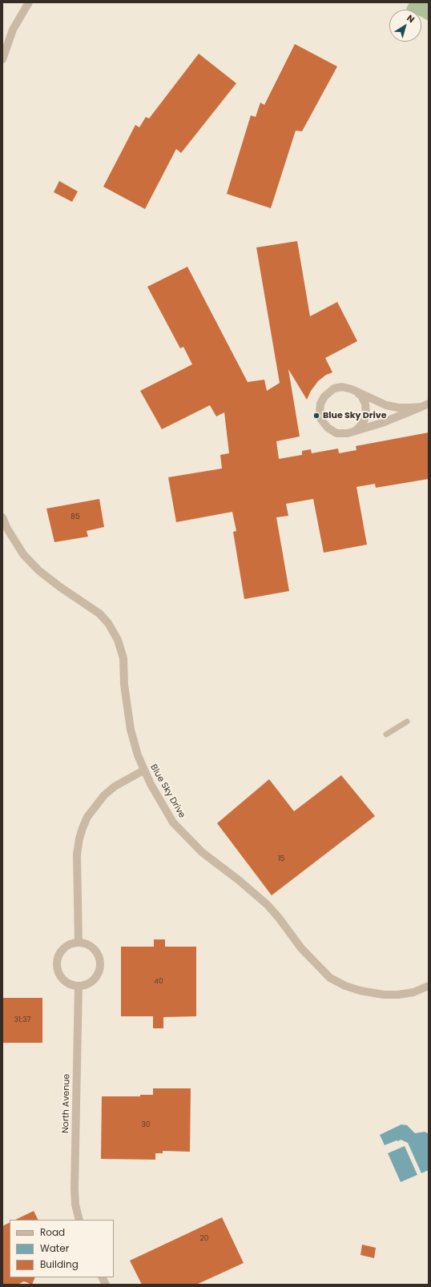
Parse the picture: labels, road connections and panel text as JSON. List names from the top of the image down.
{
  "streets": {
    "street": ["Blue Sky Drive", "North Avenue"]
  },
  "places": ["Blue Sky Drive"],
  "house_numbers": [
    "85",
    "15",
    "40",
    "31;37",
    "30",
    "20"
  ],
  "legend": ["Road", "Water", "Building"],
  "north": "top right"
}
